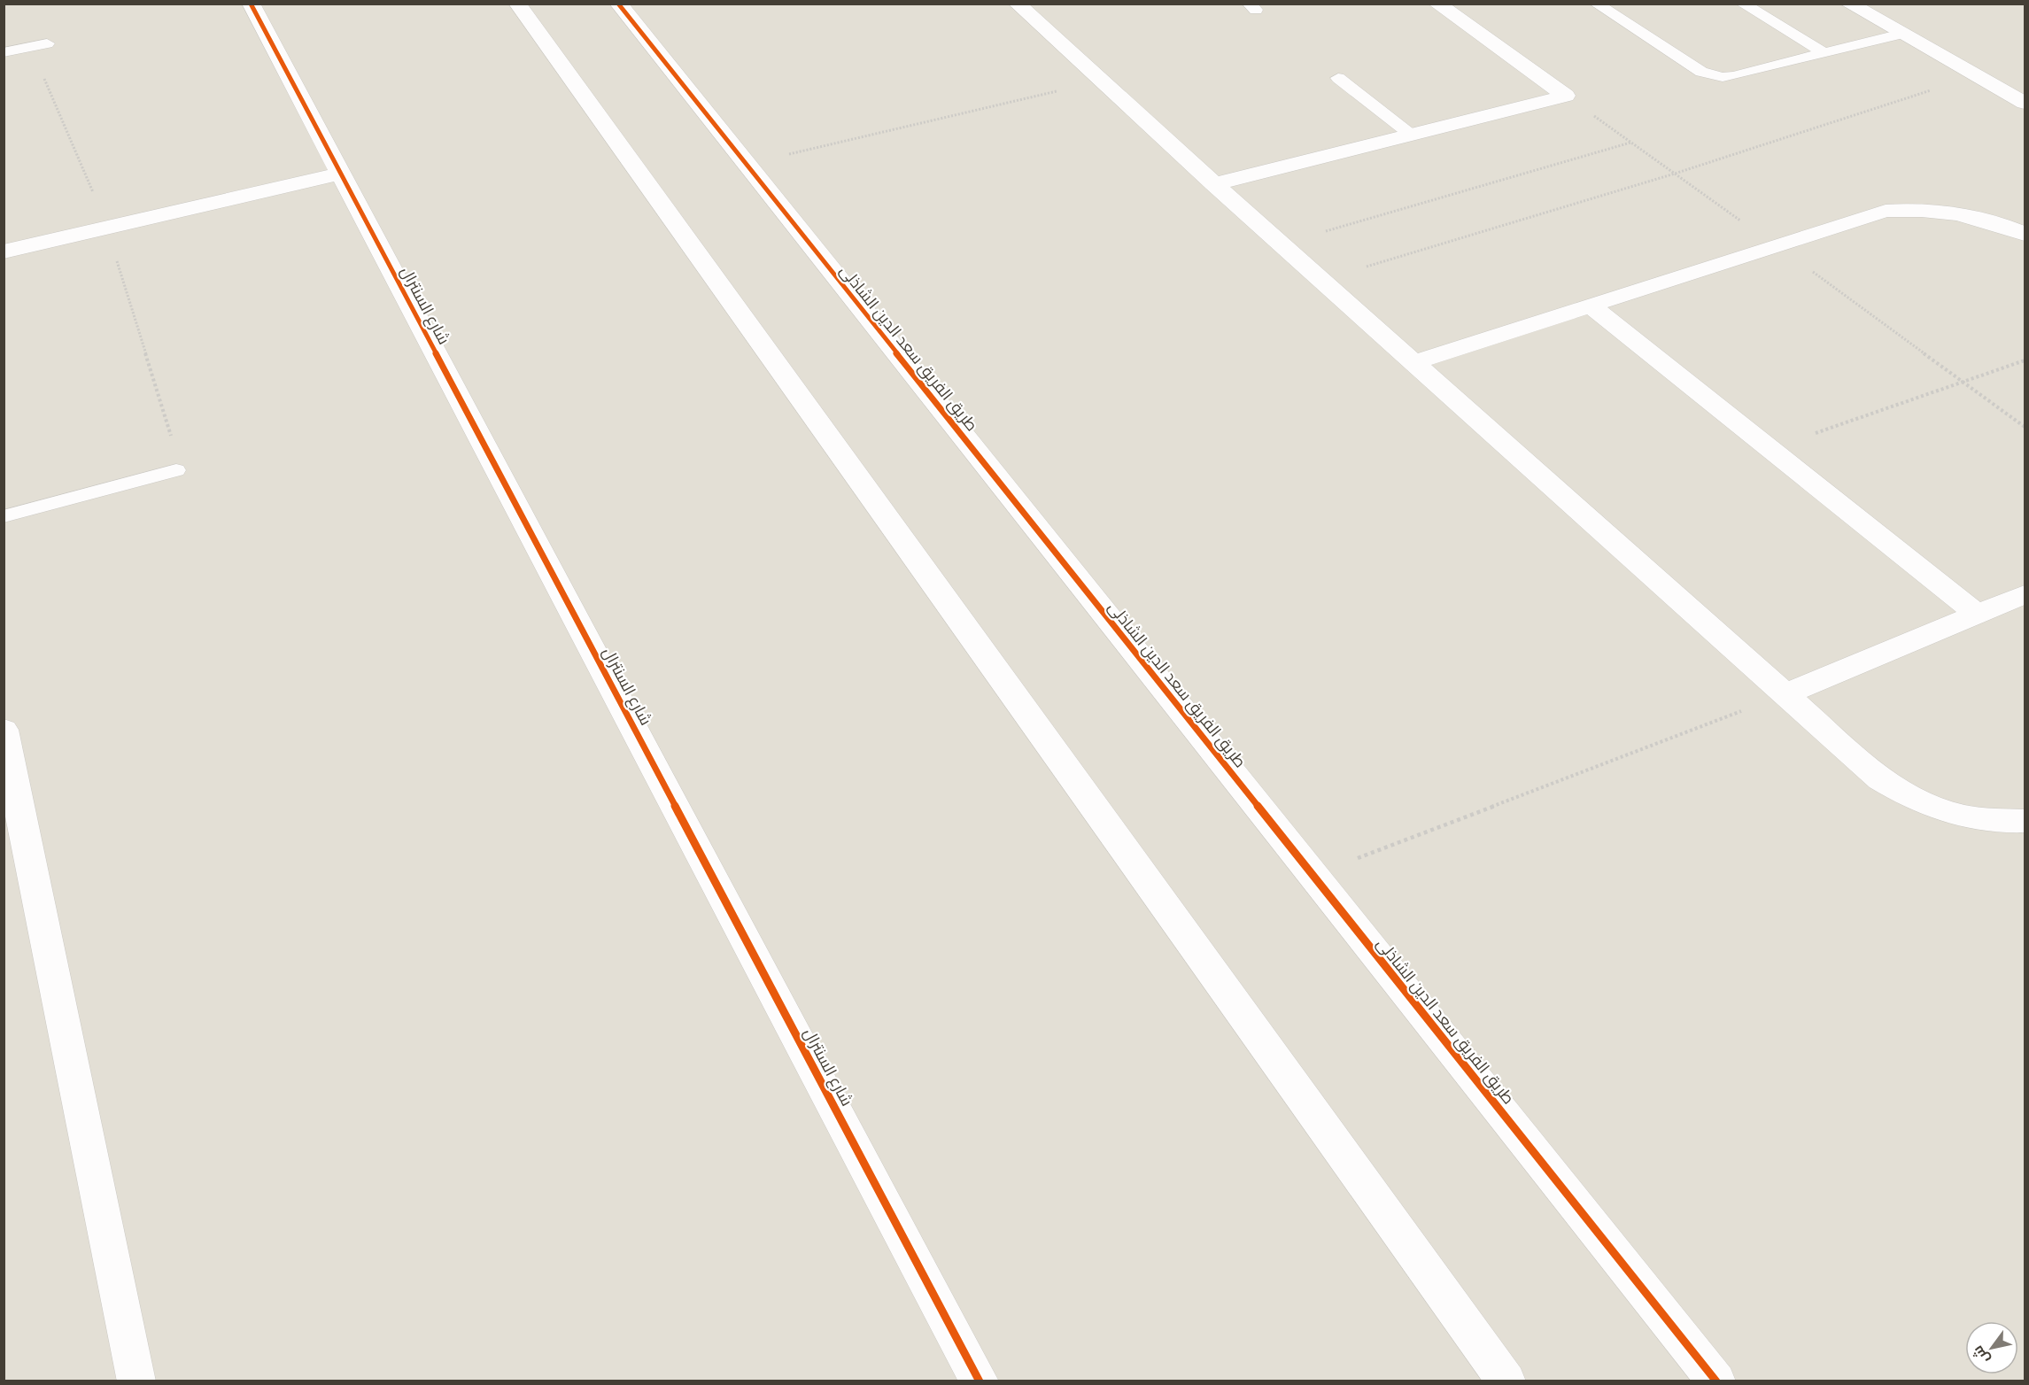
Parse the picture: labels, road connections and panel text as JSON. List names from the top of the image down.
{
  "streets": {
    "street": ["شارع السنترال", "طريق الفريق سعد الدين الشاذلى"]
  },
  "north": "bottom left"
}
